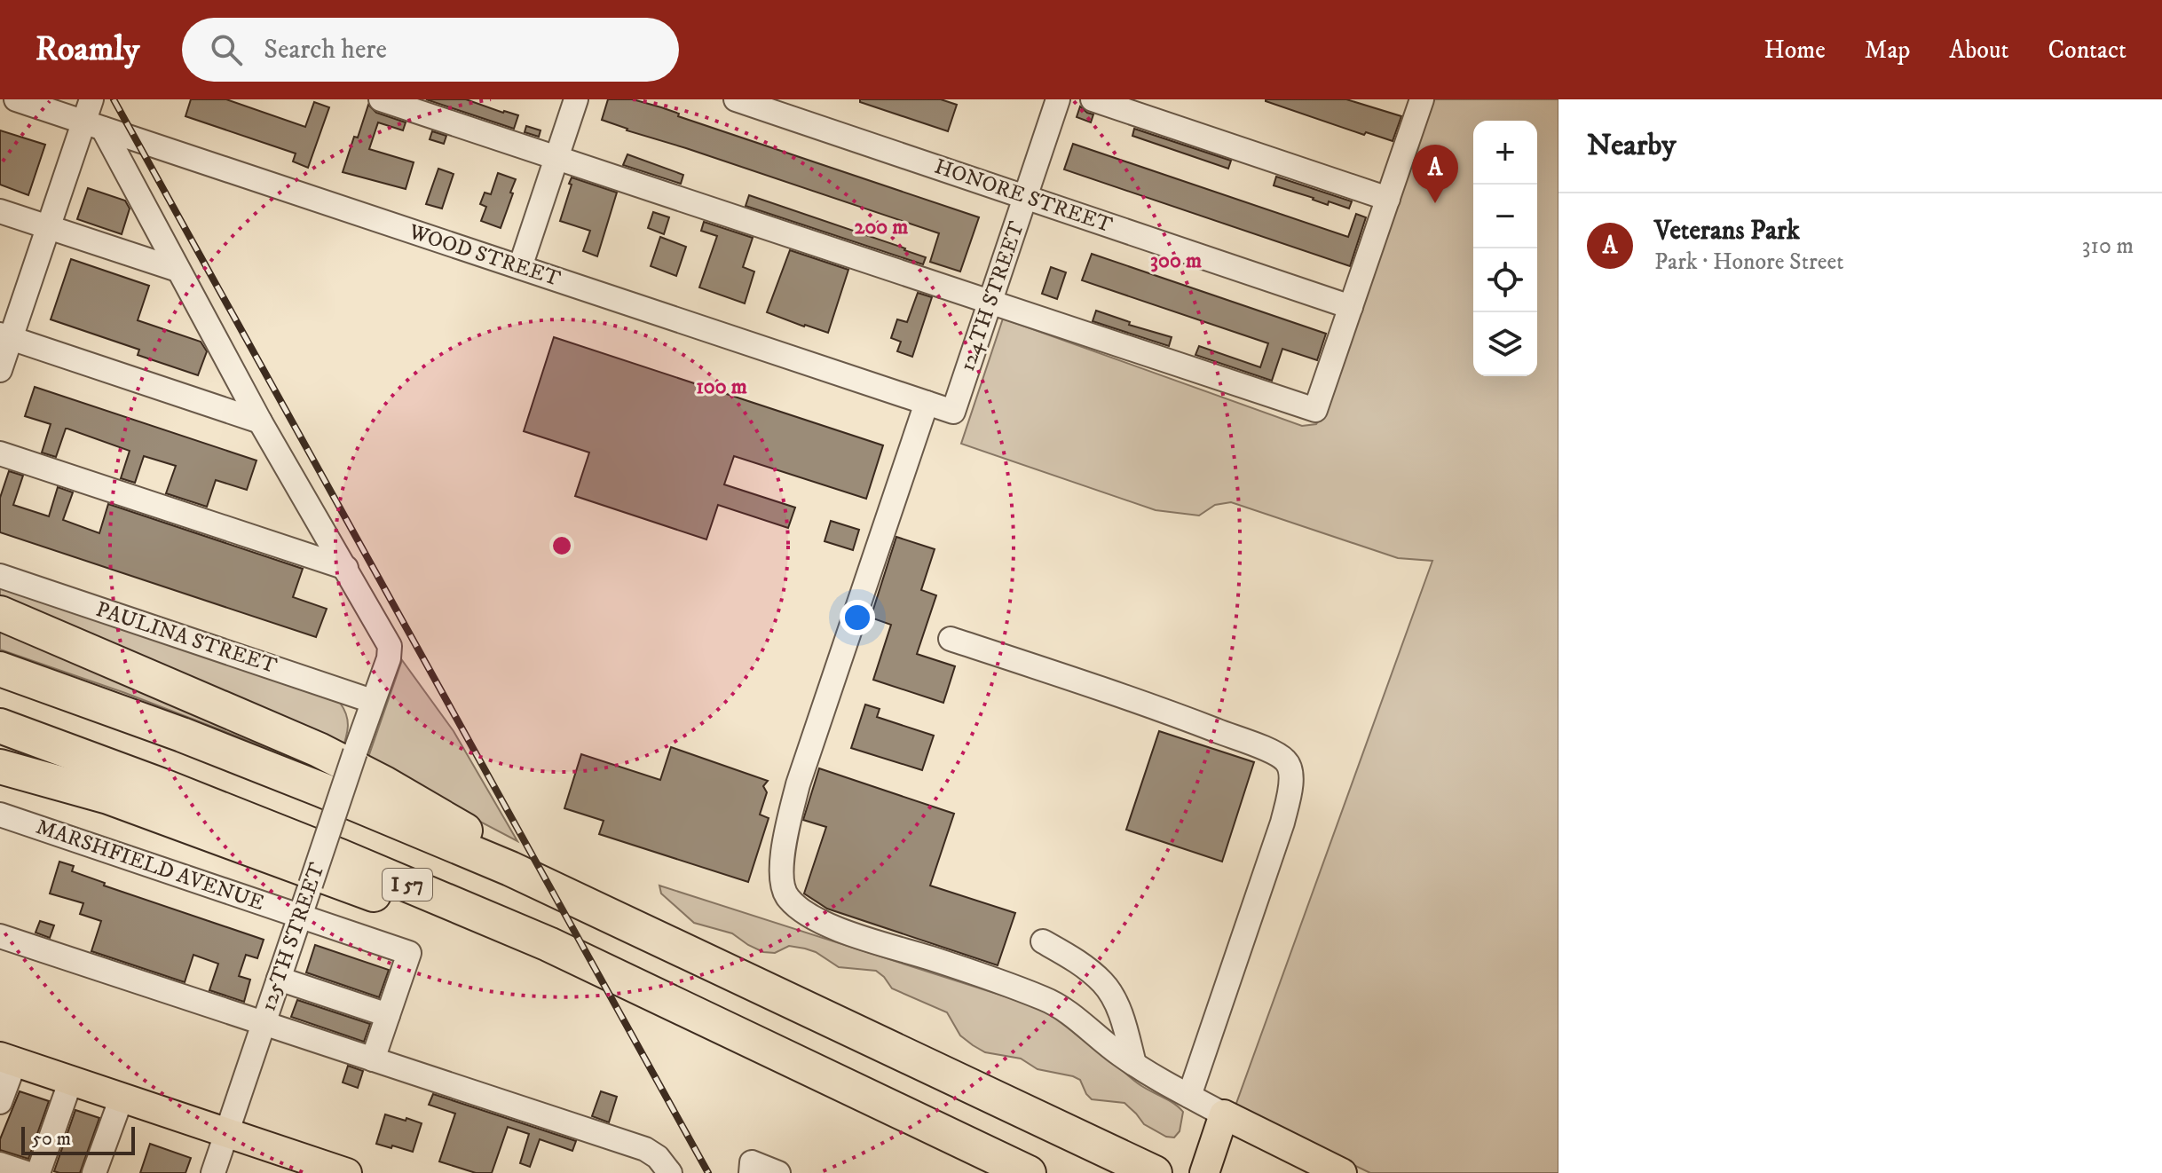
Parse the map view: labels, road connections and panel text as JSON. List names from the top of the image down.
{
  "streets": {
    "highway": ["I 57"],
    "street": [
      "HONORE STREET",
      "WOOD STREET",
      "124TH STREET",
      "PAULINA STREET",
      "MARSHFIELD AVENUE",
      "125TH STREET"
    ]
  },
  "crossings": [
    ["HONORE STREET", "124TH STREET"],
    ["WOOD STREET", "124TH STREET"],
    ["PAULINA STREET", "125TH STREET"],
    ["MARSHFIELD AVENUE", "125TH STREET"]
  ],
  "scale_bar": "50 m",
  "page": {
    "header": "Roamly",
    "search": "Search here",
    "nav": [
      "Home",
      "Map",
      "About",
      "Contact"
    ],
    "heading": "Nearby",
    "map_buttons": ["+", "−"],
    "pins": "A",
    "list": [
      {
        "mark": "A",
        "name": "Veterans Park",
        "note": "Park · Honore Street",
        "value": "310 m"
      }
    ],
    "scale": "50 m"
  },
  "rings": ["200 m", "300 m", "100 m"]
}
